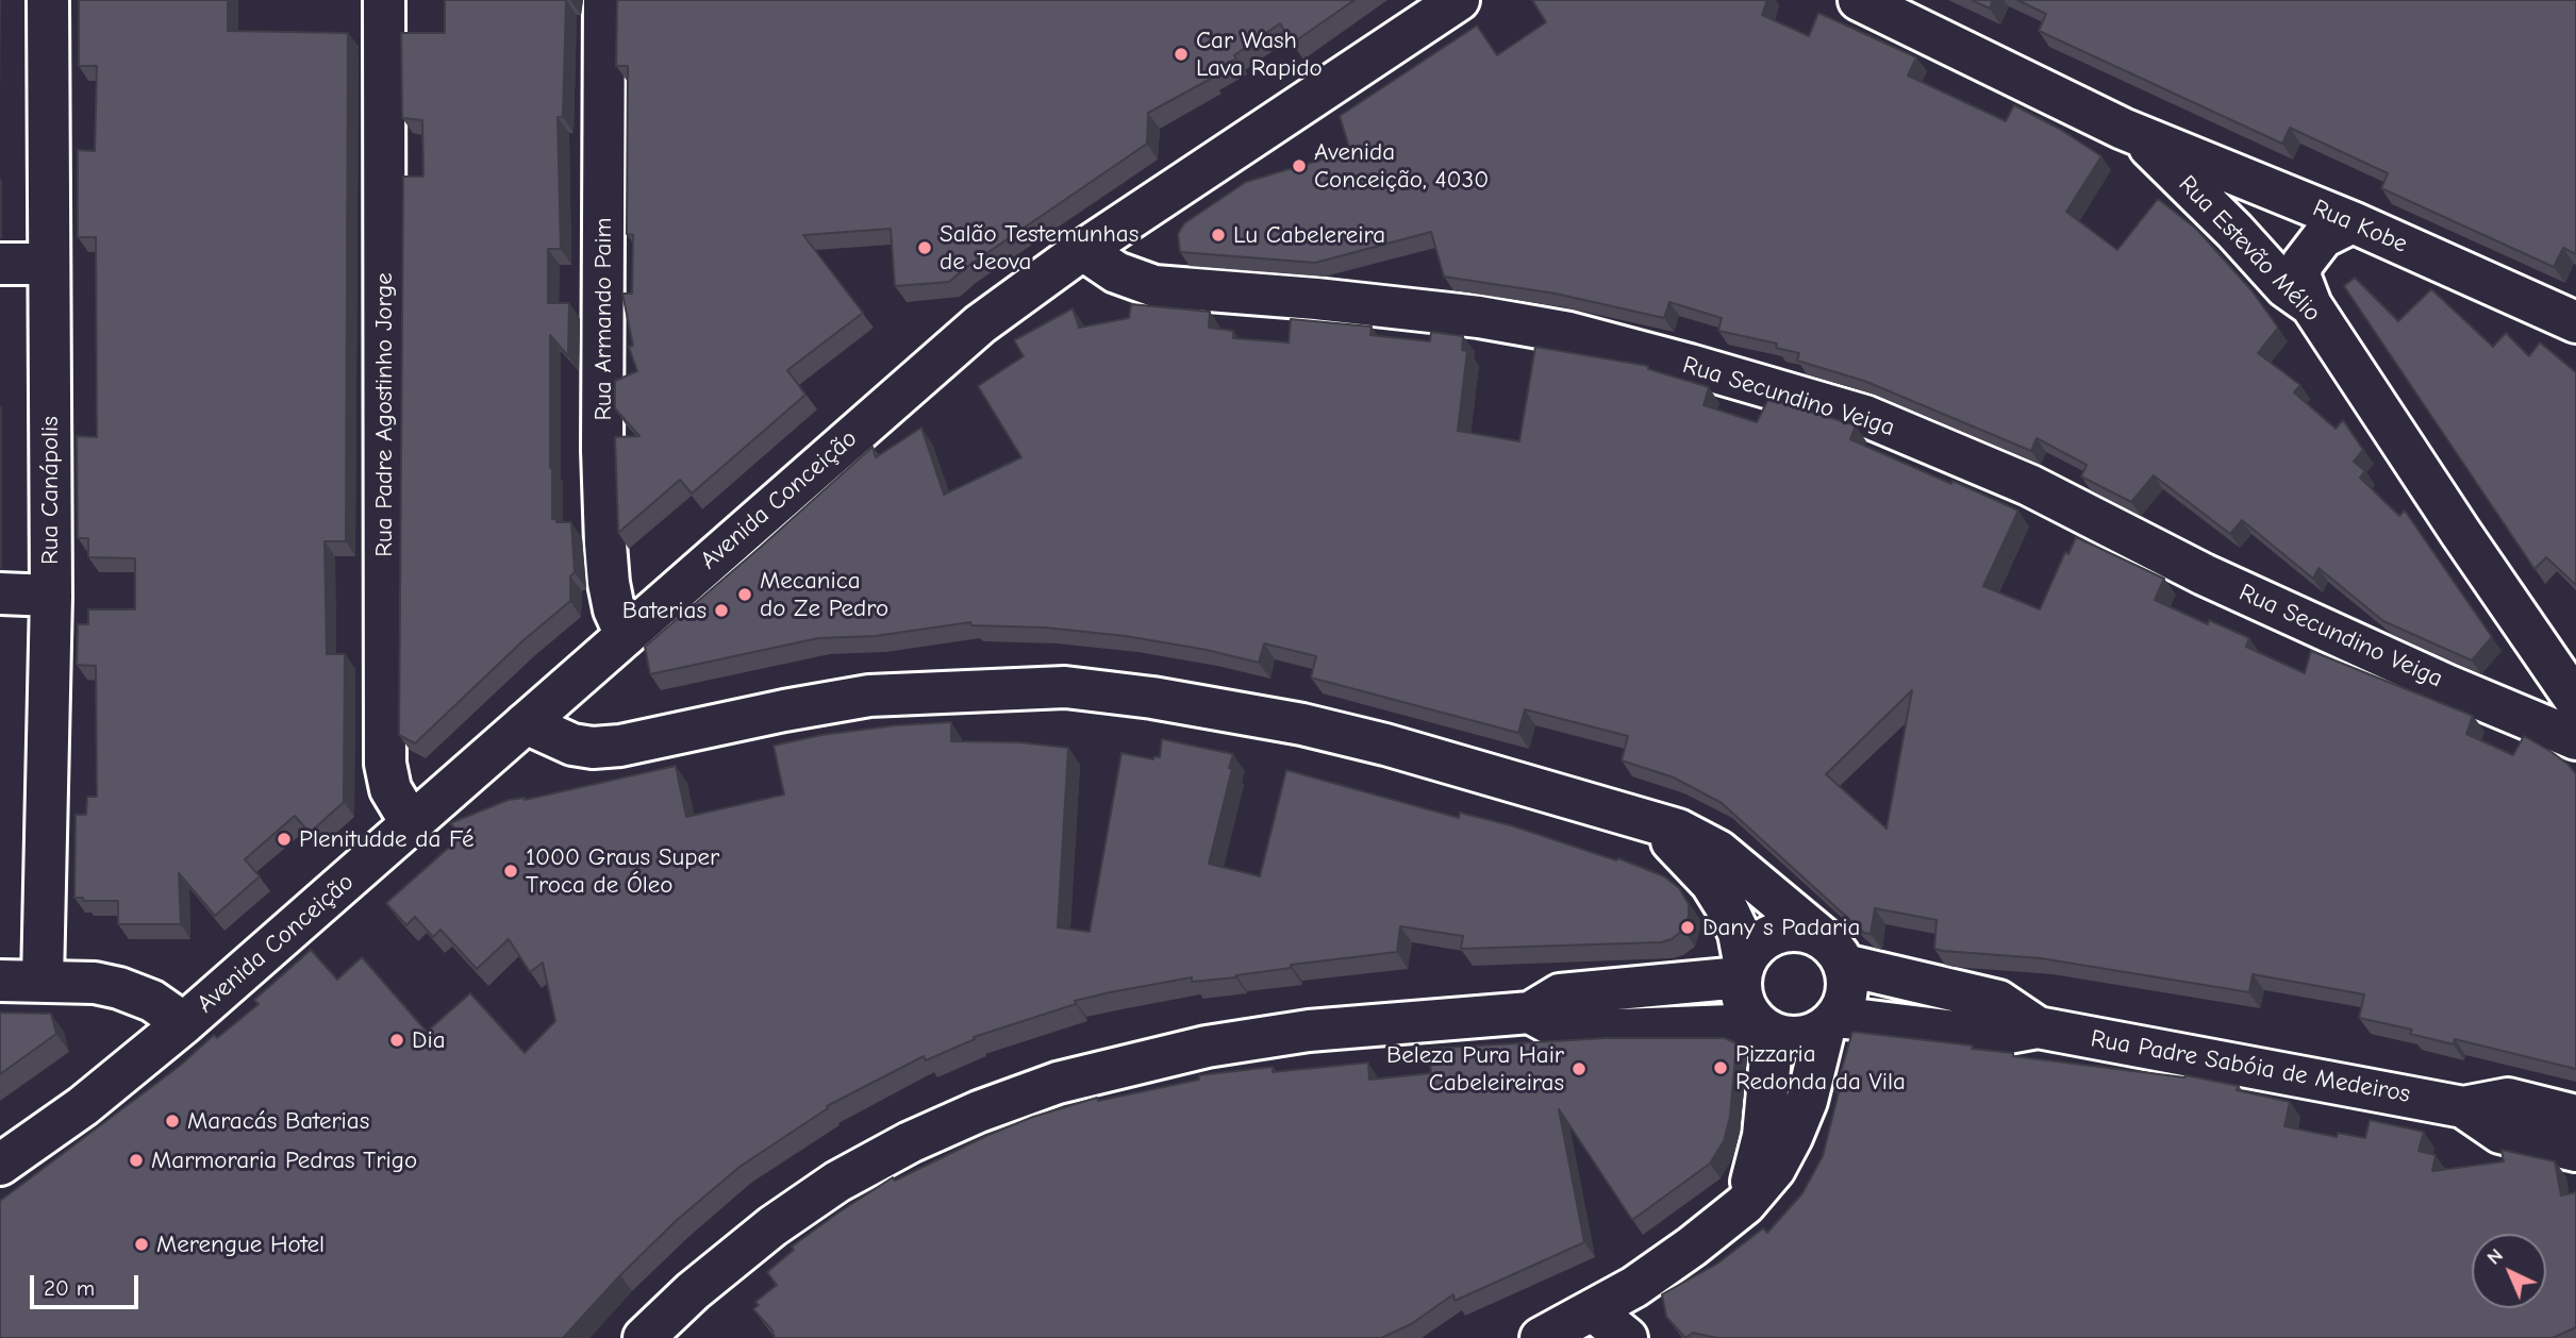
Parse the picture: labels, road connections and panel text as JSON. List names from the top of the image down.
{
  "streets": {
    "street": [
      "Rua Kobe",
      "Rua Estevão Mélio",
      "Rua Armando Paim",
      "Rua Secundino Veiga",
      "Rua Padre Agostinho Jorge",
      "Rua Canápolis",
      "Avenida Conceição",
      "Rua Padre Sabóia de Medeiros"
    ]
  },
  "crossings": [
    ["Rua Kobe", "Rua Estevão Mélio"],
    ["Rua Armando Paim", "Avenida Conceição"],
    ["Rua Secundino Veiga", "Avenida Conceição"],
    ["Rua Padre Agostinho Jorge", "Avenida Conceição"]
  ],
  "places": [
    "Car Wash Lava Rapido",
    "Avenida Conceição, 4030",
    "Lu Cabelereira",
    "Salão Testemunhas de Jeova",
    "Mecanica do Ze Pedro",
    "Baterias",
    "Plenitudde da Fé",
    "1000 Graus Super Troca de Óleo",
    "Dany s Padaria",
    "Dia",
    "Pizzaria Redonda da Vila",
    "Beleza Pura Hair Cabeleireiras",
    "Maracás Baterias",
    "Marmoraria Pedras Trigo",
    "Merengue Hotel"
  ],
  "scale_bar": "20 m",
  "north": "top left"
}
